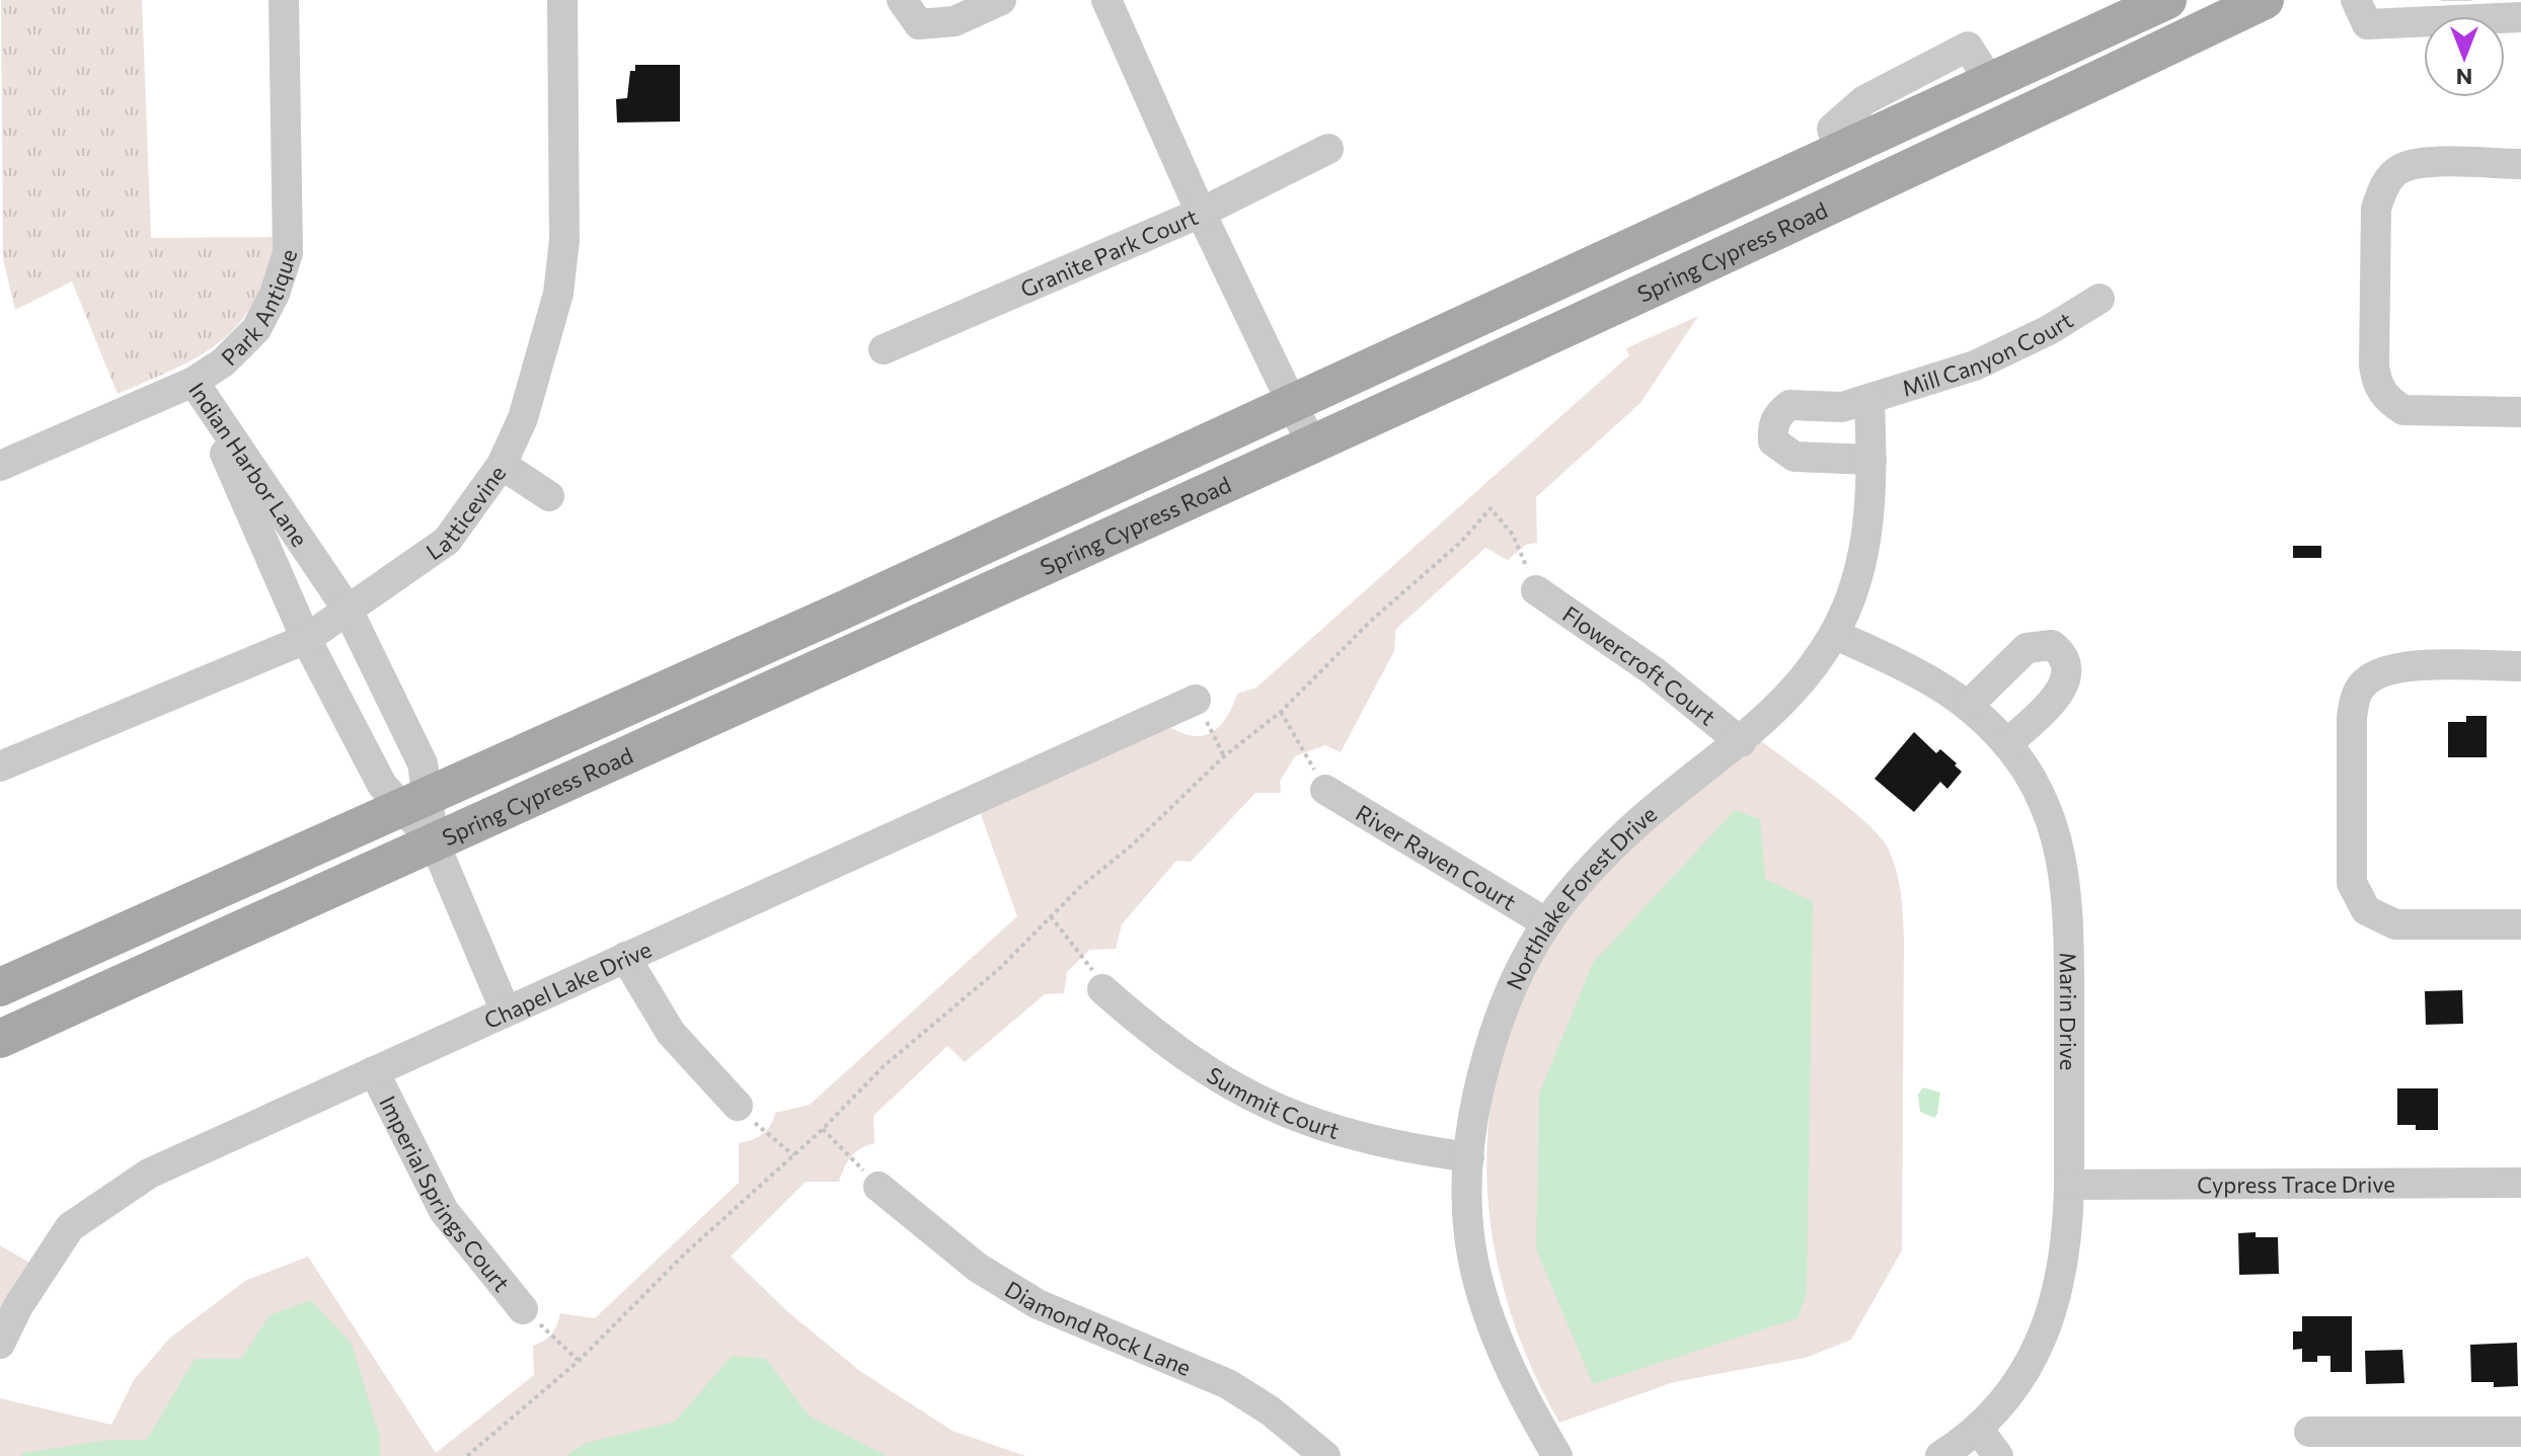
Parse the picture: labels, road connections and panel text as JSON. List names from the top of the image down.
{
  "streets": {
    "main road": ["Spring Cypress Road"],
    "street": [
      "Granite Park Court",
      "Park Antique",
      "Mill Canyon Court",
      "Indian Harbor Lane",
      "Latticevine",
      "Flowercroft Court",
      "River Raven Court",
      "Northlake Forest Drive",
      "Chapel Lake Drive",
      "Marin Drive",
      "Summit Court",
      "Cypress Trace Drive",
      "Imperial Springs Court",
      "Diamond Rock Lane"
    ]
  },
  "crossings": [
    ["Spring Cypress Road", "Indian Harbor Lane"],
    ["Park Antique", "Indian Harbor Lane"],
    ["Mill Canyon Court", "Northlake Forest Drive"],
    ["Indian Harbor Lane", "Latticevine"],
    ["Indian Harbor Lane", "Chapel Lake Drive"],
    ["Flowercroft Court", "Northlake Forest Drive"],
    ["River Raven Court", "Northlake Forest Drive"],
    ["Northlake Forest Drive", "Marin Drive"],
    ["Northlake Forest Drive", "Summit Court"],
    ["Chapel Lake Drive", "Imperial Springs Court"],
    ["Marin Drive", "Cypress Trace Drive"]
  ],
  "north": "bottom"
}
